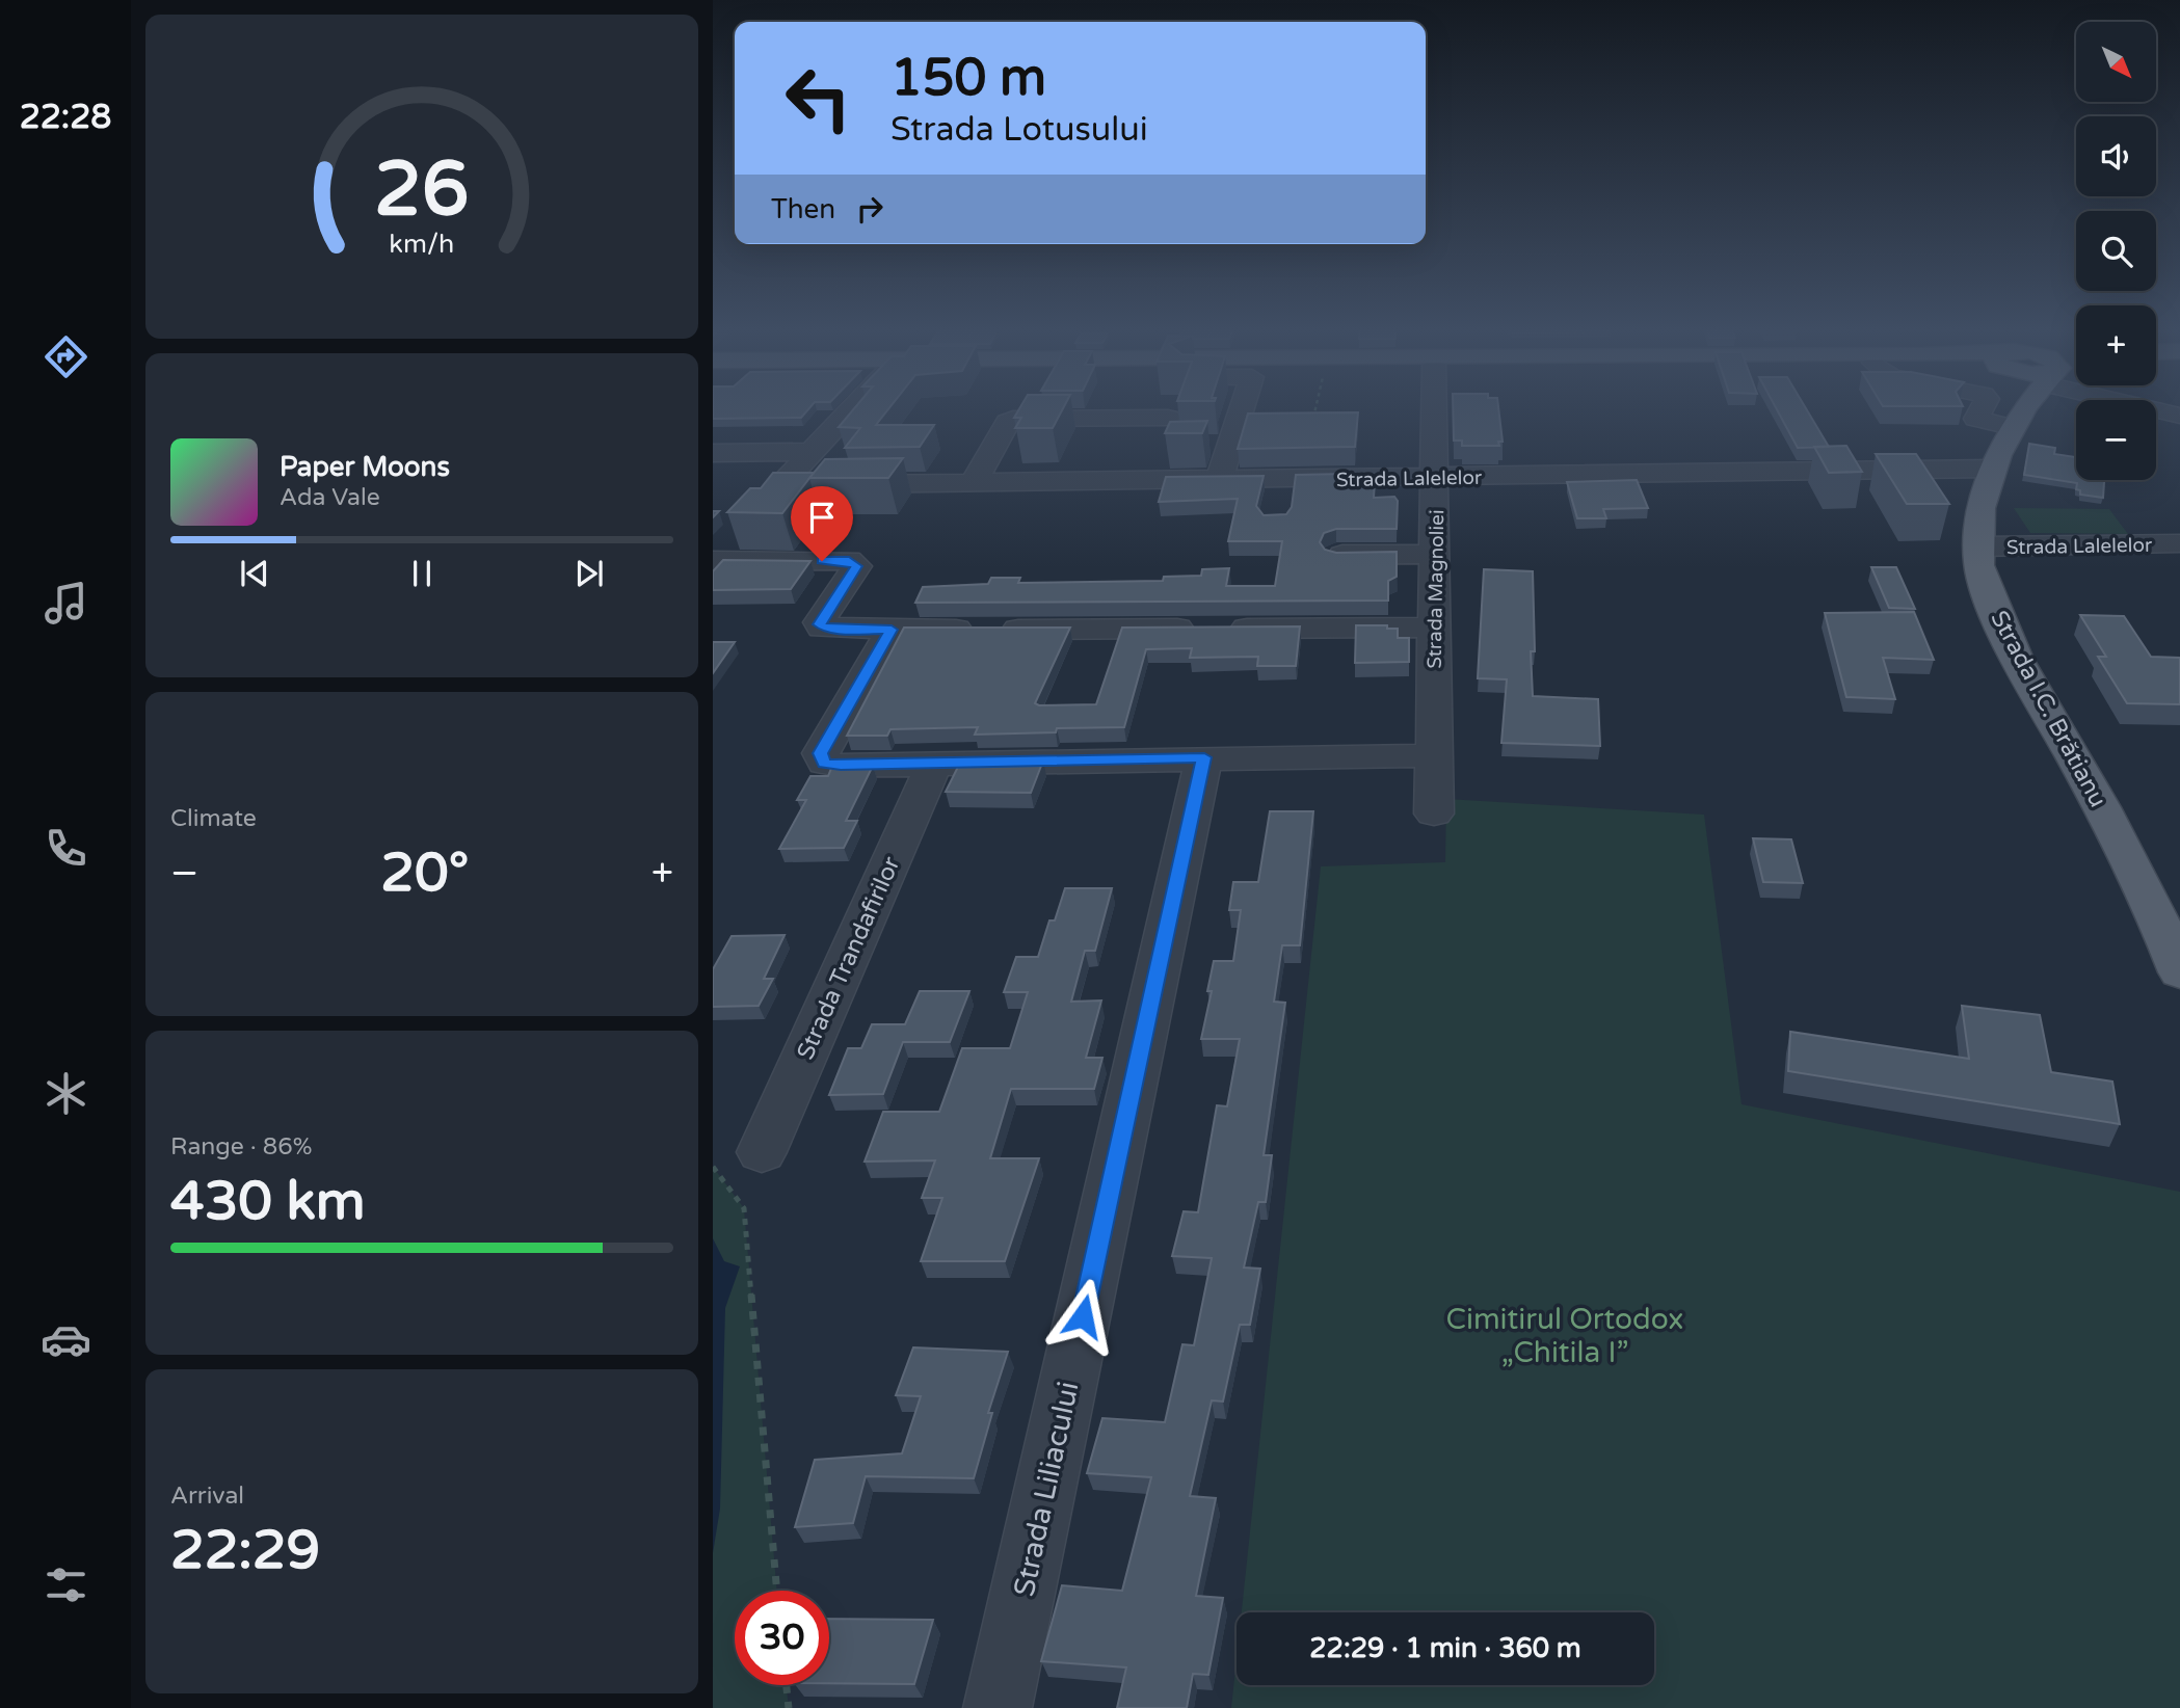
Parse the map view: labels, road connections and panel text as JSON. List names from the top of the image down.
{
  "streets": {
    "main road": ["Strada I.C. Brătianu"],
    "street": [
      "Strada Lalelelor",
      "Strada Magnoliei",
      "Strada Trandafirilor",
      "Strada Liliacului"
    ]
  },
  "crossings": [
    ["Strada Lalelelor", "Strada Magnoliei"],
    ["Strada Lalelelor", "Strada I.C. Brătianu"]
  ],
  "parks": ["Cimitirul Ortodox „Chitila I”"],
  "north": "bottom right",
  "page": {
    "tabs": "22:28",
    "map_buttons": ["+", "−"],
    "turn": ["150 m", "Strada Lotusului"],
    "then": "Then",
    "song": ["Paper Moons", "Ada Vale"],
    "tile": [
      "Climate",
      ["Range · 86%", "430 km"],
      ["Arrival", "22:29"]
    ],
    "heat": ["−", "20°", "+"],
    "limit": "30",
    "trip": "22:29 · 1 min · 360 m",
    "gauge": ["26", "km/h"]
  }
}
